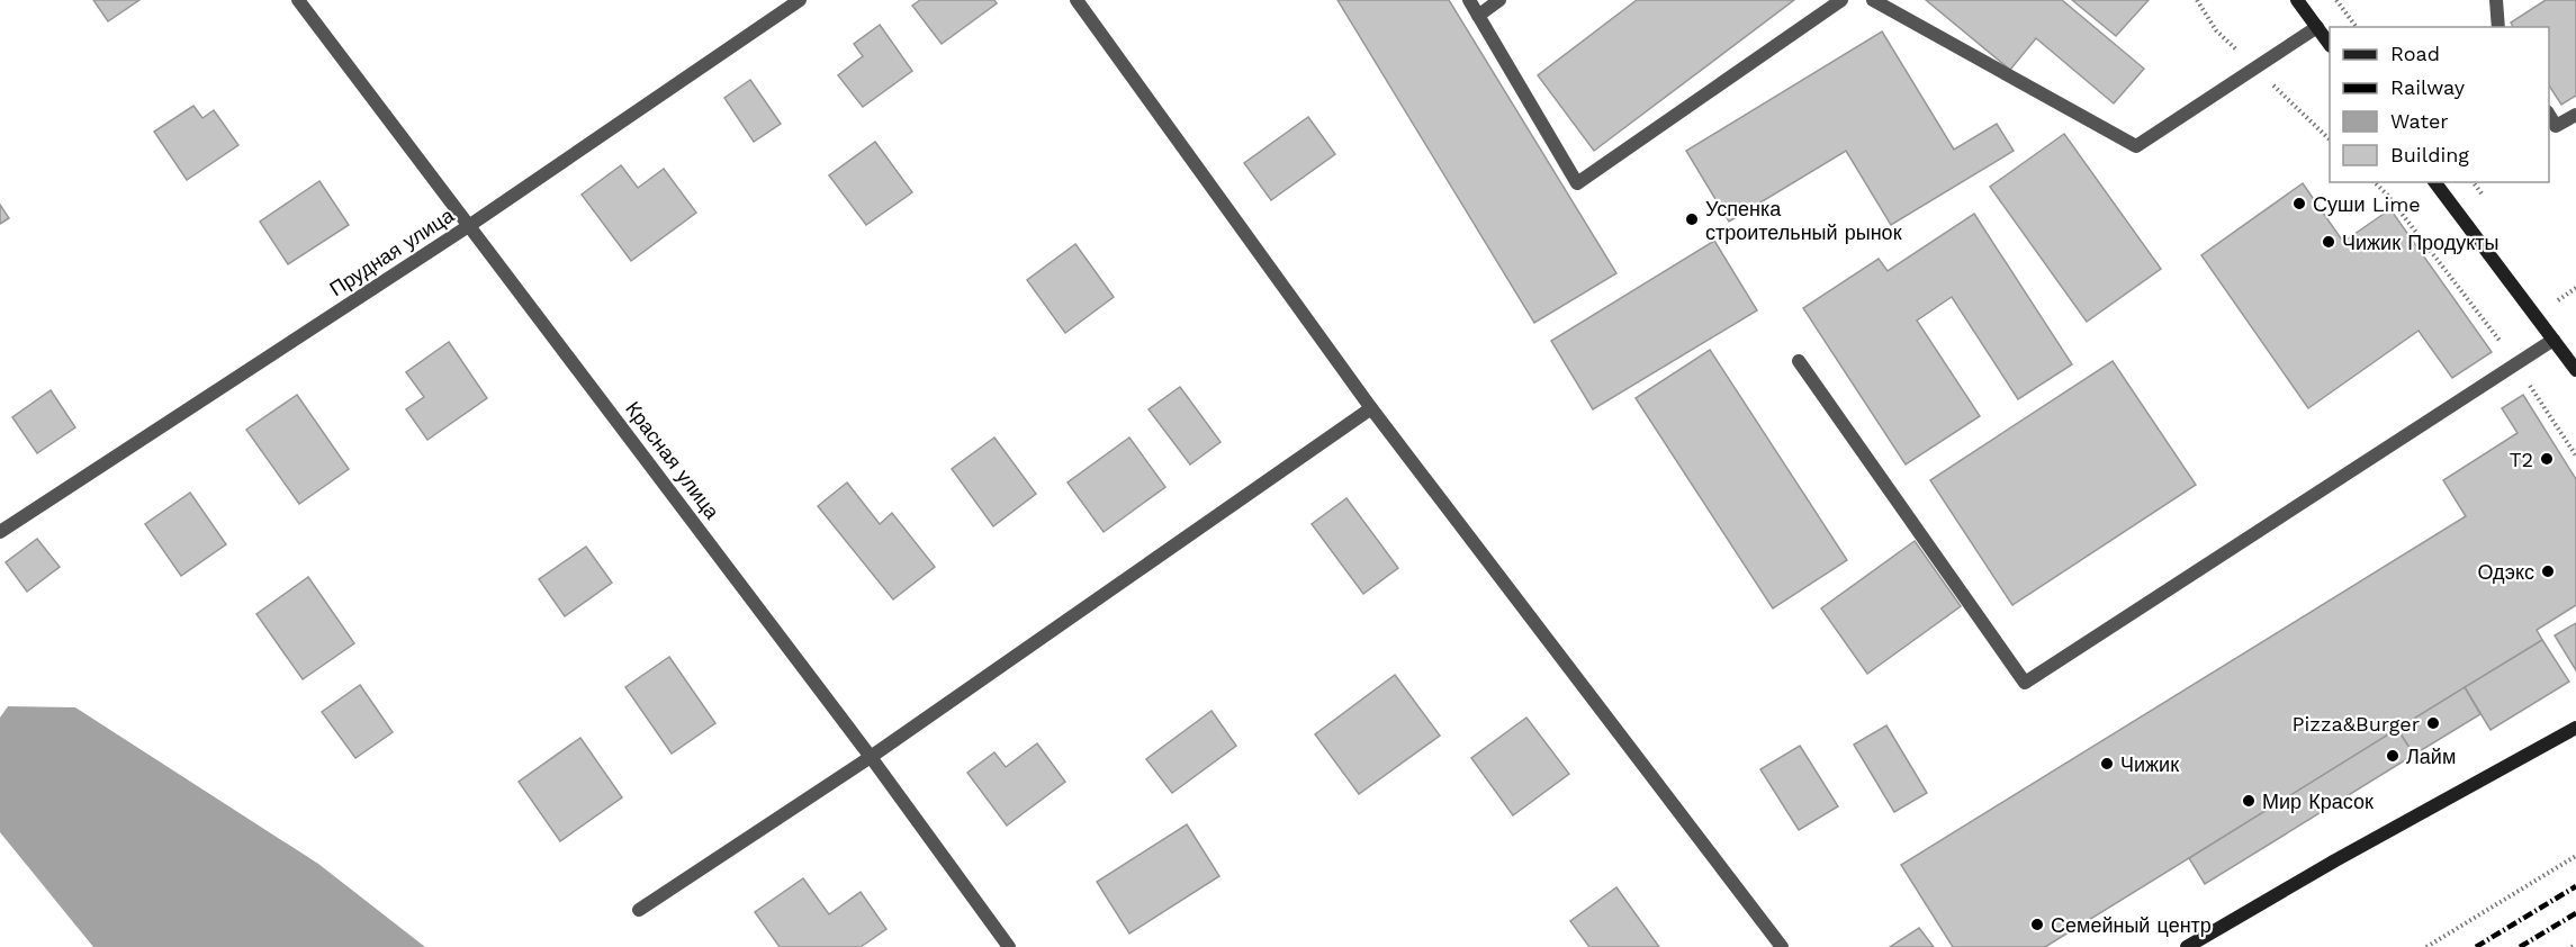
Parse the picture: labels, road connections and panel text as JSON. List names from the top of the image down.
{
  "streets": {
    "street": ["Прудная улица", "Красная улица"]
  },
  "crossings": [
    ["Прудная улица", "Красная улица"]
  ],
  "places": [
    "Суши Lime",
    "Успенка строительный рынок",
    "Чижик Продукты",
    "T2",
    "Одэкс",
    "Pizza&Burger",
    "Лайм",
    "Чижик",
    "Мир Красок",
    "Семейный центр"
  ],
  "legend": [
    "Road",
    "Railway",
    "Water",
    "Building"
  ]
}
